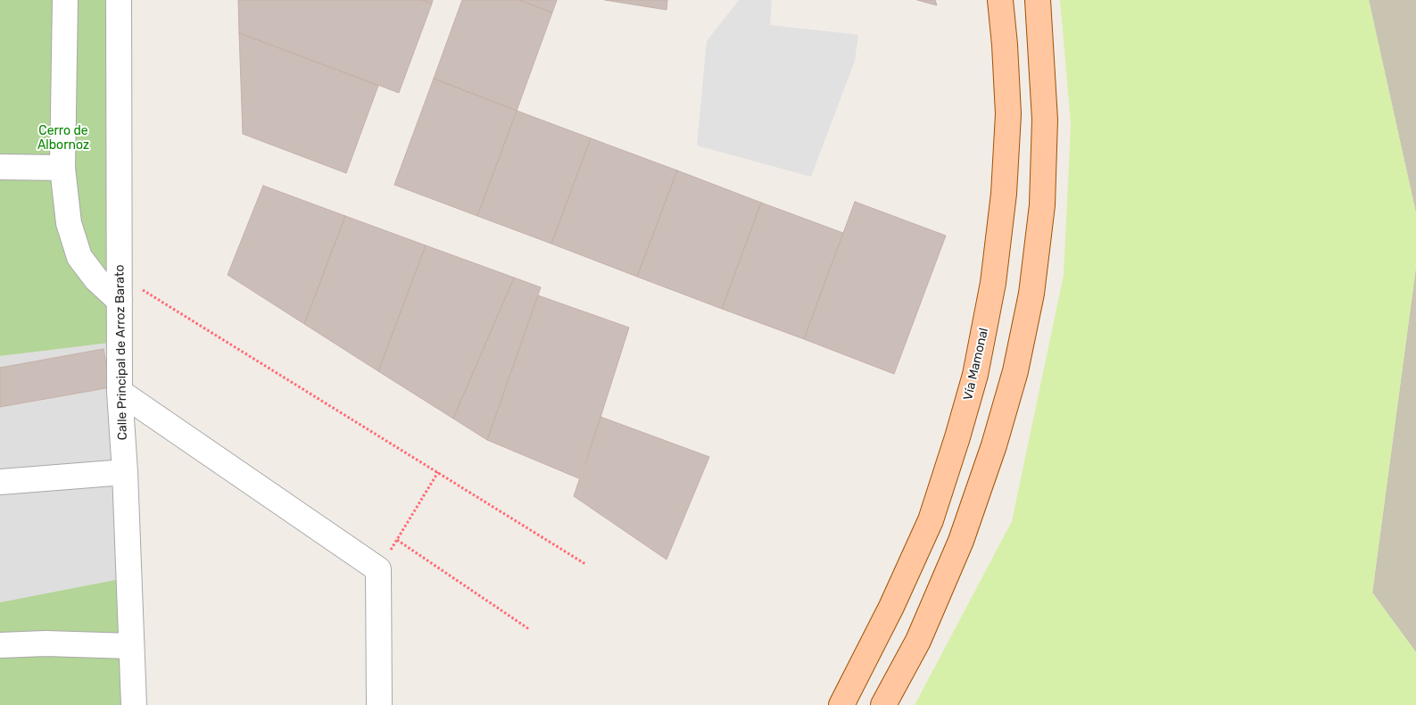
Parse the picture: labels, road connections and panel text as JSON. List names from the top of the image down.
{
  "streets": {
    "main road": ["Vía Mamonal"],
    "street": ["Calle Principal de Arroz Barato"]
  },
  "parks": ["Cerro de Albornoz"]
}
